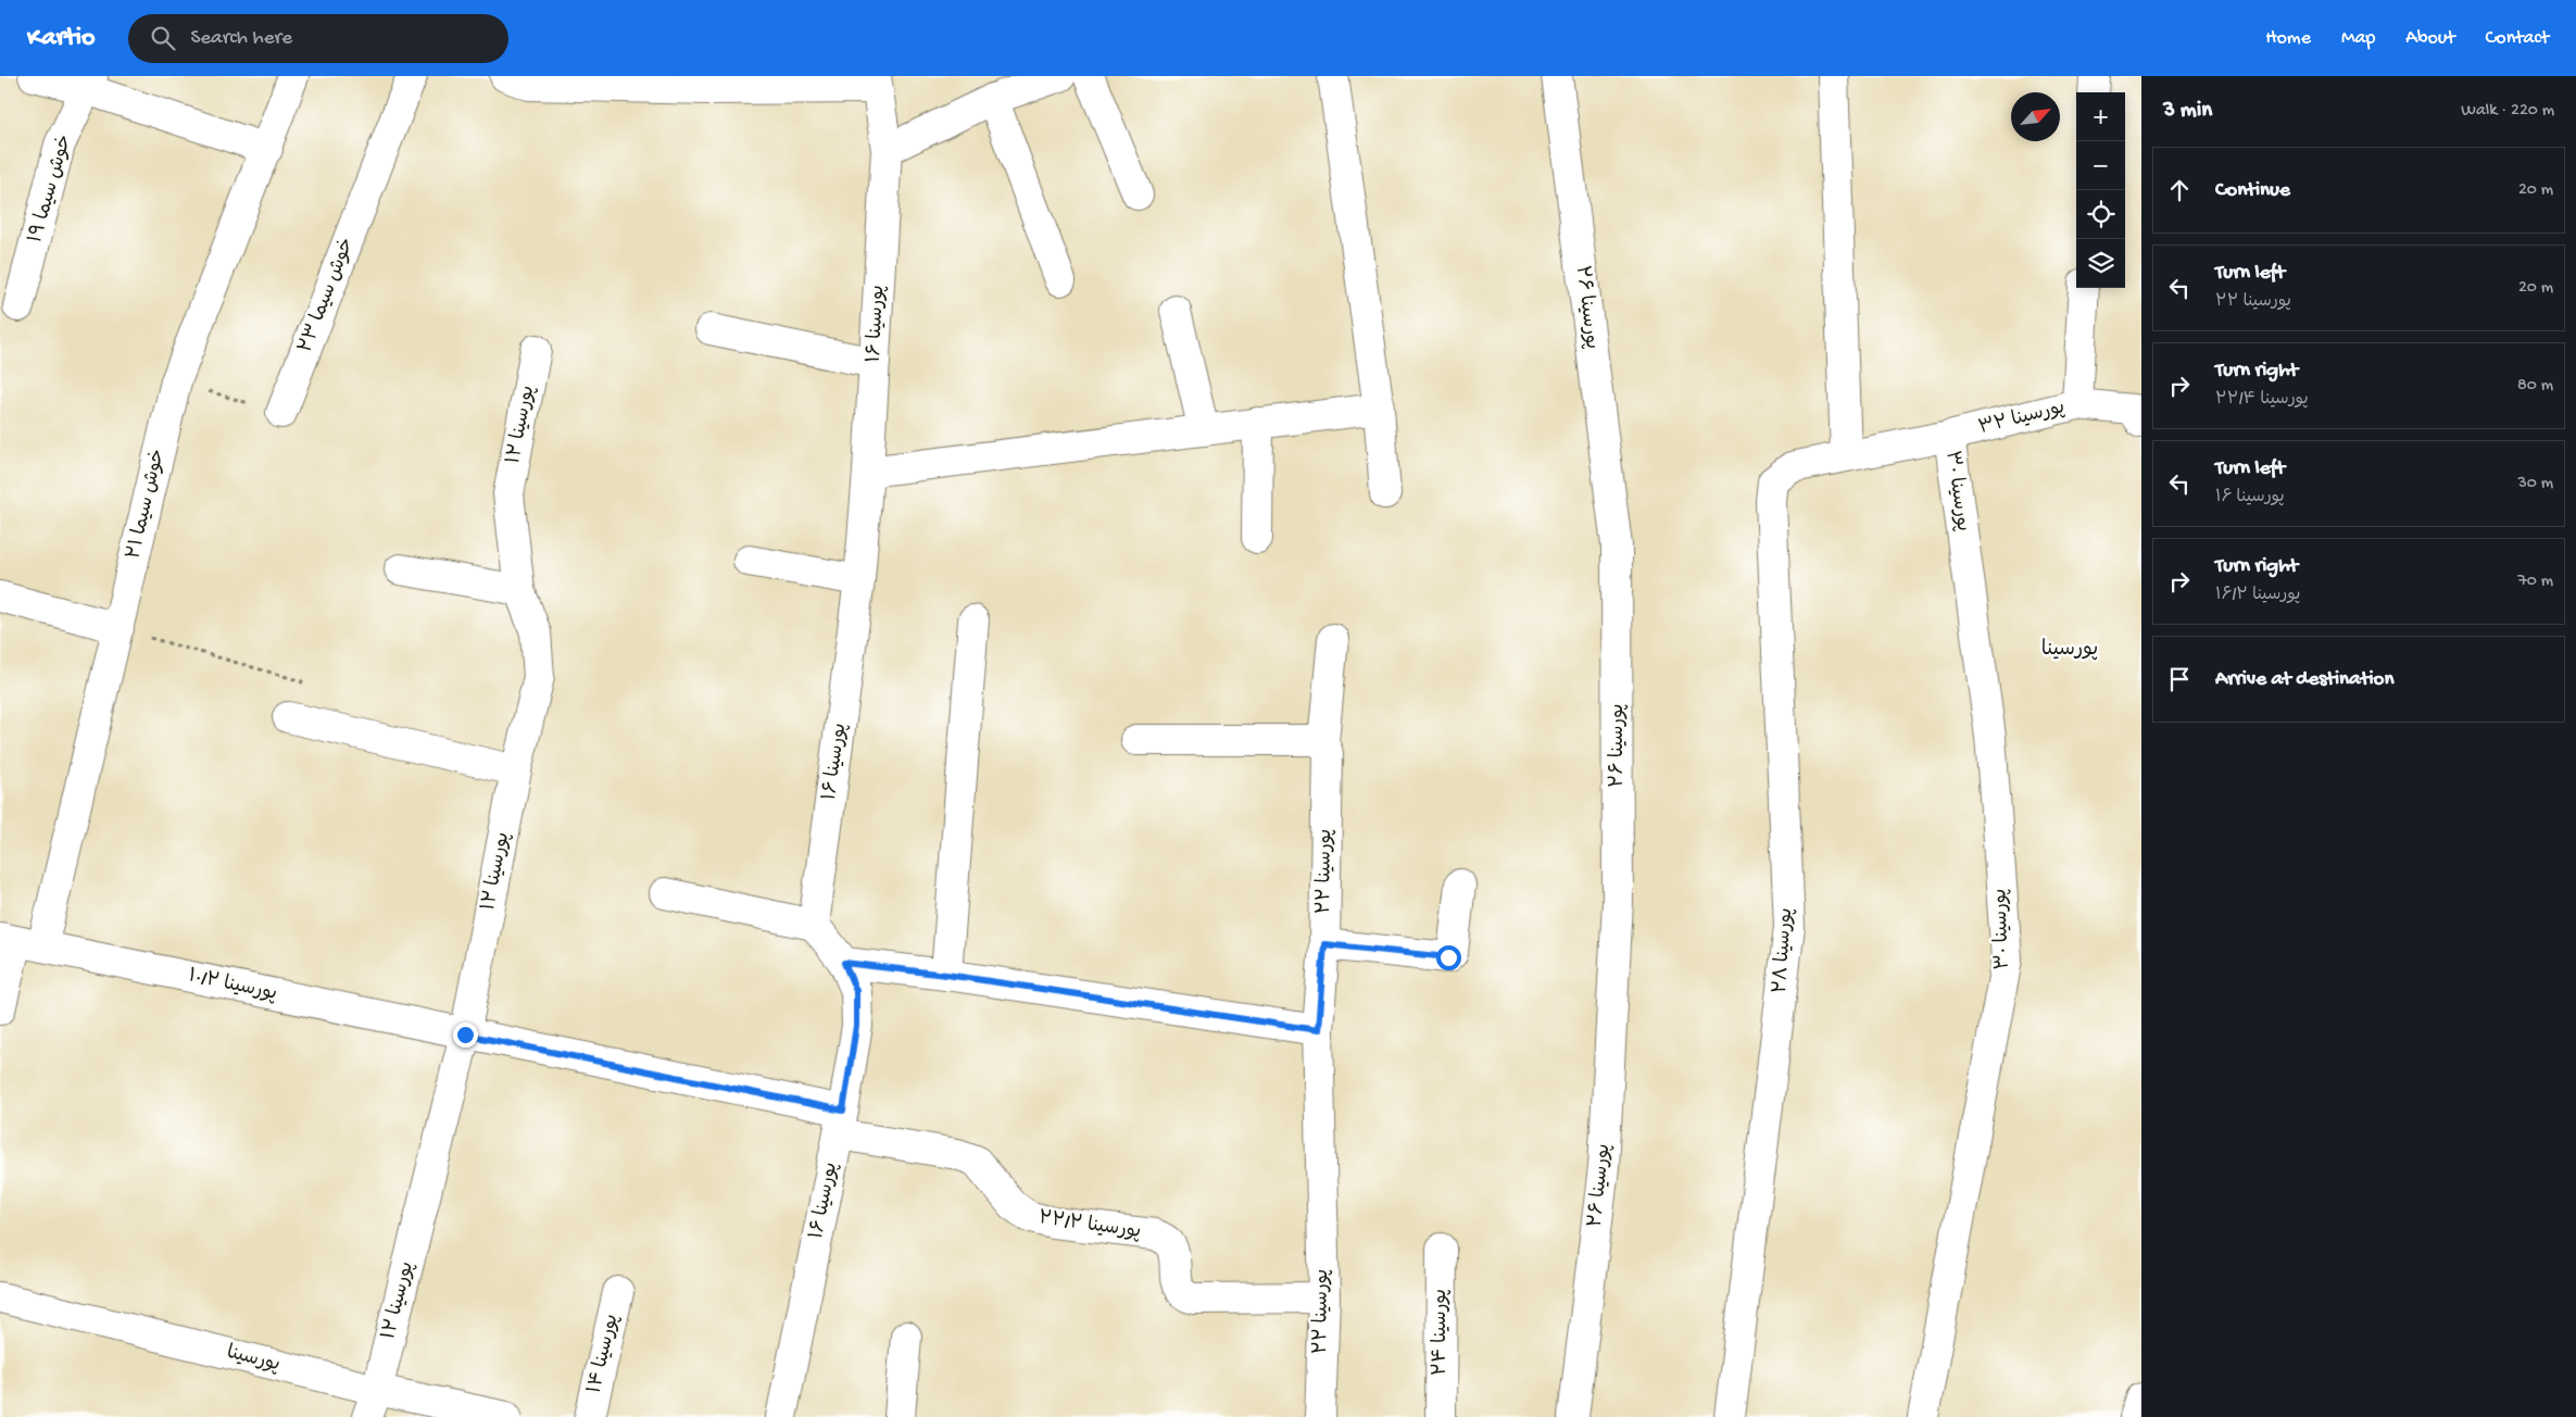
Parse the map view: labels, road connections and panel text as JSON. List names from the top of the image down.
{
  "streets": {
    "street": [
      "خوش سیما ۱۹",
      "خوش سیما ۲۳",
      "پورسینا ۲۶",
      "پورسینا ۱۶",
      "پورسینا ۳۲",
      "پورسینا ۱۲",
      "پورسینا ۳۰",
      "خوش سیما ۲۱",
      "پورسینا ۲۲",
      "پورسینا ۲۸",
      "پورسینا ۱۰/۲",
      "پورسینا ۲۲/۲",
      "پورسینا ۲۴",
      "پورسینا ۱۴",
      "پورسینا"
    ]
  },
  "crossings": [
    ["پورسینا ۱۶", "پورسینا ۱۰/۲"],
    ["پورسینا ۱۶", "پورسینا ۲۲/۲"],
    ["پورسینا ۳۲", "پورسینا ۳۰"],
    ["پورسینا ۳۲", "پورسینا ۲۸"],
    ["پورسینا ۱۲", "پورسینا ۱۰/۲"],
    ["پورسینا ۱۲", "پورسینا"],
    ["خوش سیما ۲۱", "پورسینا ۱۰/۲"],
    ["پورسینا ۲۲", "پورسینا ۲۲/۲"],
    ["پورسینا ۱۰/۲", "پورسینا ۲۲/۲"]
  ],
  "districts": ["پورسینا"],
  "north": "top right",
  "page": {
    "header": "Kartio",
    "search": "Search here",
    "nav": [
      "Home",
      "Map",
      "About",
      "Contact"
    ],
    "heading": ["3 min", "Walk · 220 m"],
    "map_buttons": ["+", "−"],
    "list": [
      ["Continue", "20 m"],
      ["Turn left", "پورسینا ۲۲", "20 m"],
      ["Turn right", "پورسینا ۲۲/۴", "80 m"],
      ["Turn left", "پورسینا ۱۶", "30 m"],
      ["Turn right", "پورسینا ۱۶/۲", "70 m"],
      "Arrive at destination"
    ]
  }
}
